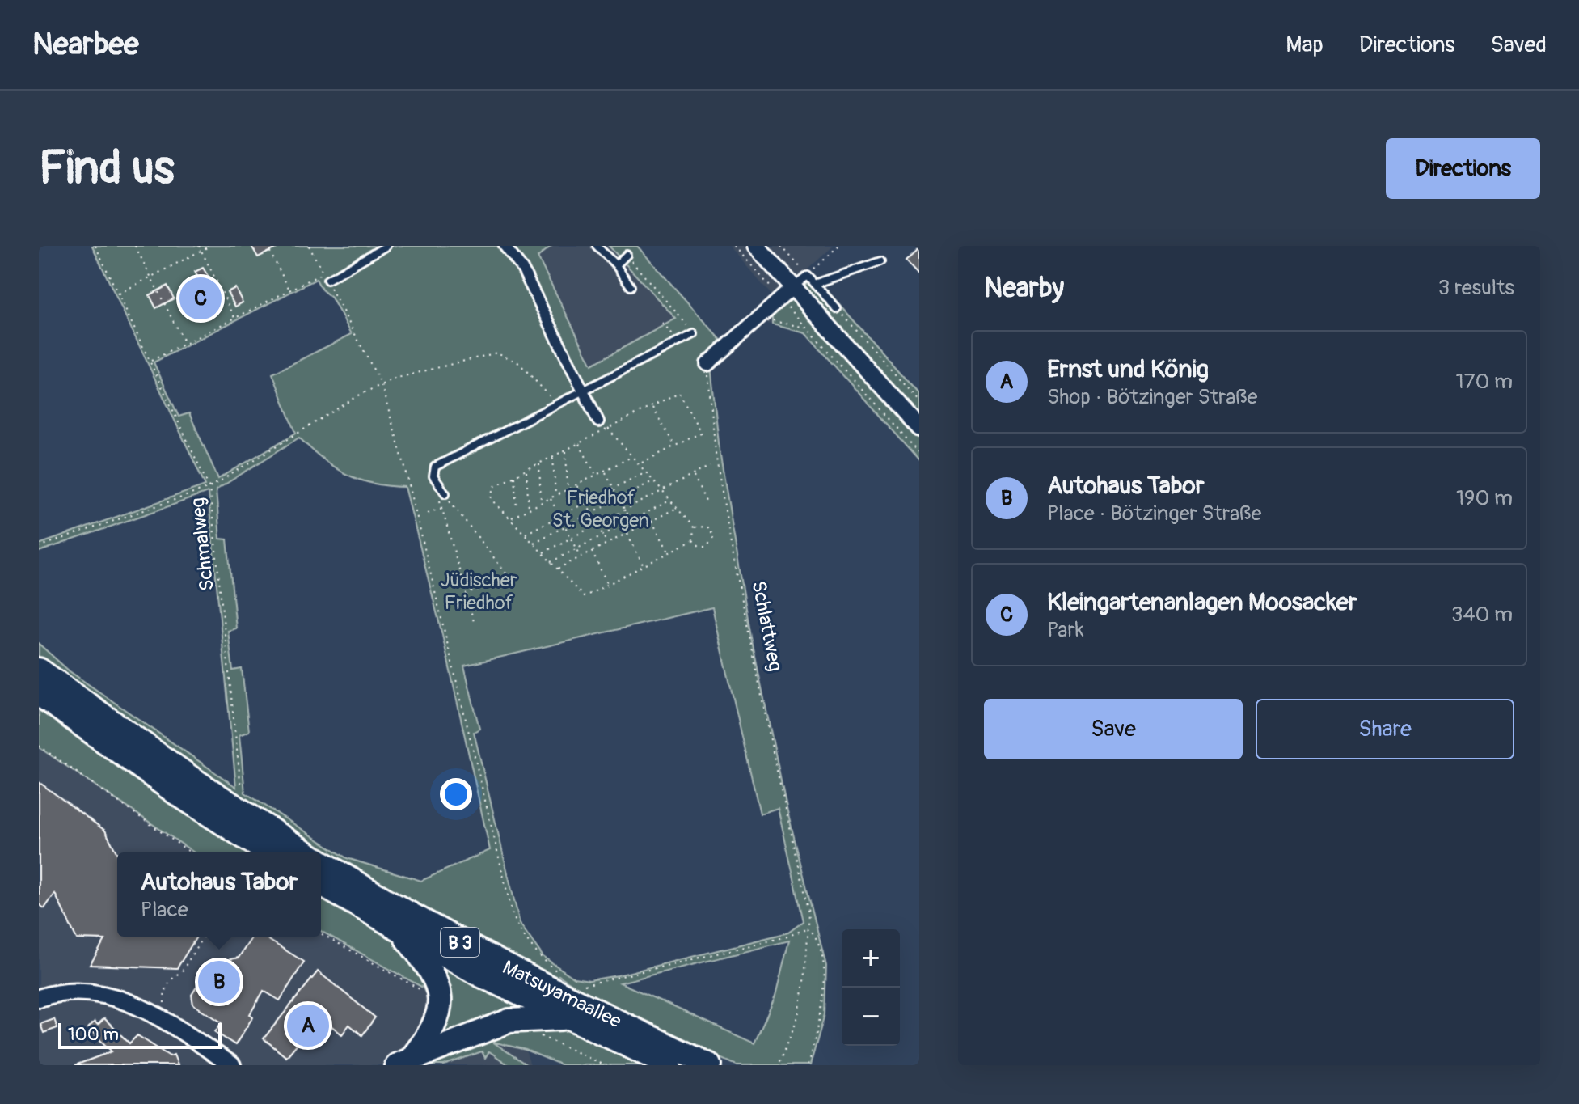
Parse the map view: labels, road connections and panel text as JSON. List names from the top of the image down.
{
  "streets": {
    "highway": ["B 3", "Matsuyamaallee"],
    "path": ["Schmalweg", "Schlattweg"]
  },
  "parks": ["Friedhof St. Georgen", "Jüdischer Friedhof"],
  "scale_bar": "100 m",
  "page": {
    "header": "Nearbee",
    "nav": ["Map", "Directions", "Saved"],
    "buttons": [
      "Directions",
      ["Save", "Share"]
    ],
    "title": "Find us",
    "heading": ["Nearby", "3 results"],
    "pins": ["C", "B", "A"],
    "list": [
      {
        "mark": "A",
        "name": "Ernst und König",
        "note": "Shop · Bötzinger Straße",
        "value": "170 m"
      },
      {
        "mark": "B",
        "name": "Autohaus Tabor",
        "note": "Place · Bötzinger Straße",
        "value": "190 m"
      },
      {
        "mark": "C",
        "name": "Kleingartenanlagen Moosacker",
        "note": "Park",
        "value": "340 m"
      }
    ],
    "popup": ["Autohaus Tabor", "Place"],
    "map_buttons": ["+", "−"],
    "scale": "100 m"
  }
}
